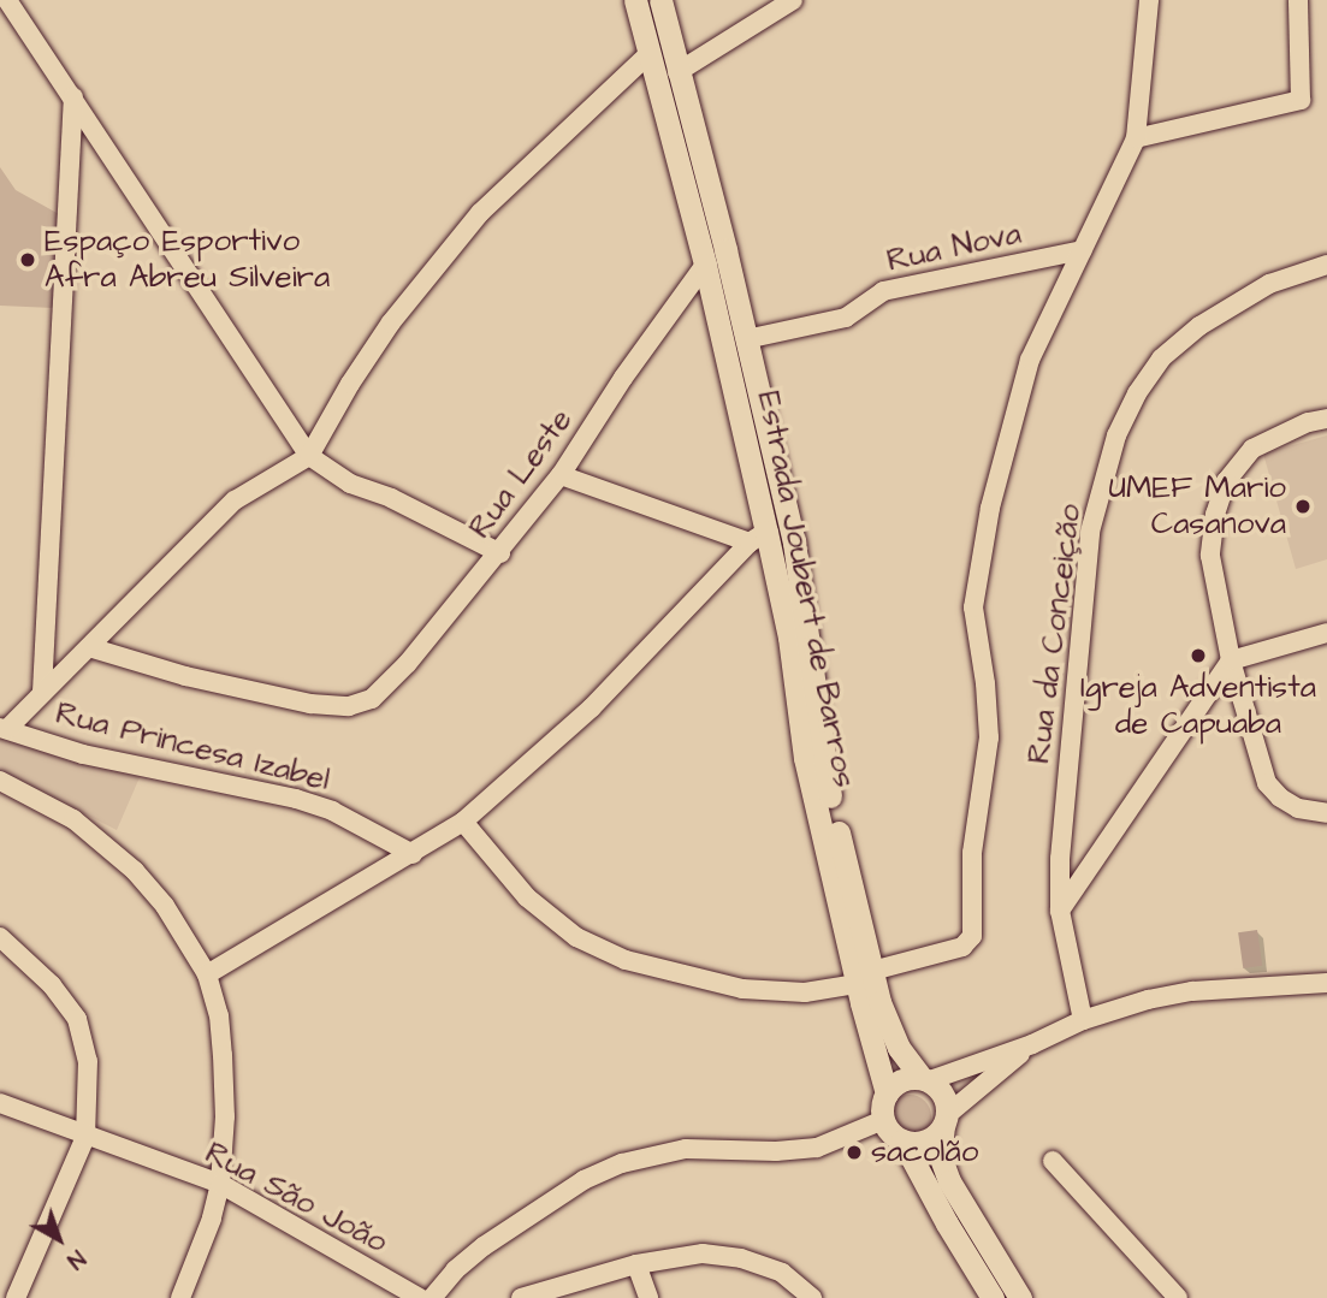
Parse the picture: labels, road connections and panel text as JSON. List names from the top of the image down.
{
  "streets": {
    "main road": ["Estrada Joubert de Barros"],
    "street": [
      "Rua Nova",
      "Rua Leste",
      "Rua da Conceição",
      "Rua Princesa Izabel",
      "Rua São João"
    ]
  },
  "crossings": [
    ["Rua Nova", "Estrada Joubert de Barros"],
    ["Rua Leste", "Estrada Joubert de Barros"]
  ],
  "places": [
    "Espaço Esportivo Afra Abreu Silveira",
    "UMEF Mario Casanova",
    "Igreja Adventista de Capuaba",
    "sacolão"
  ],
  "north": "bottom right"
}
